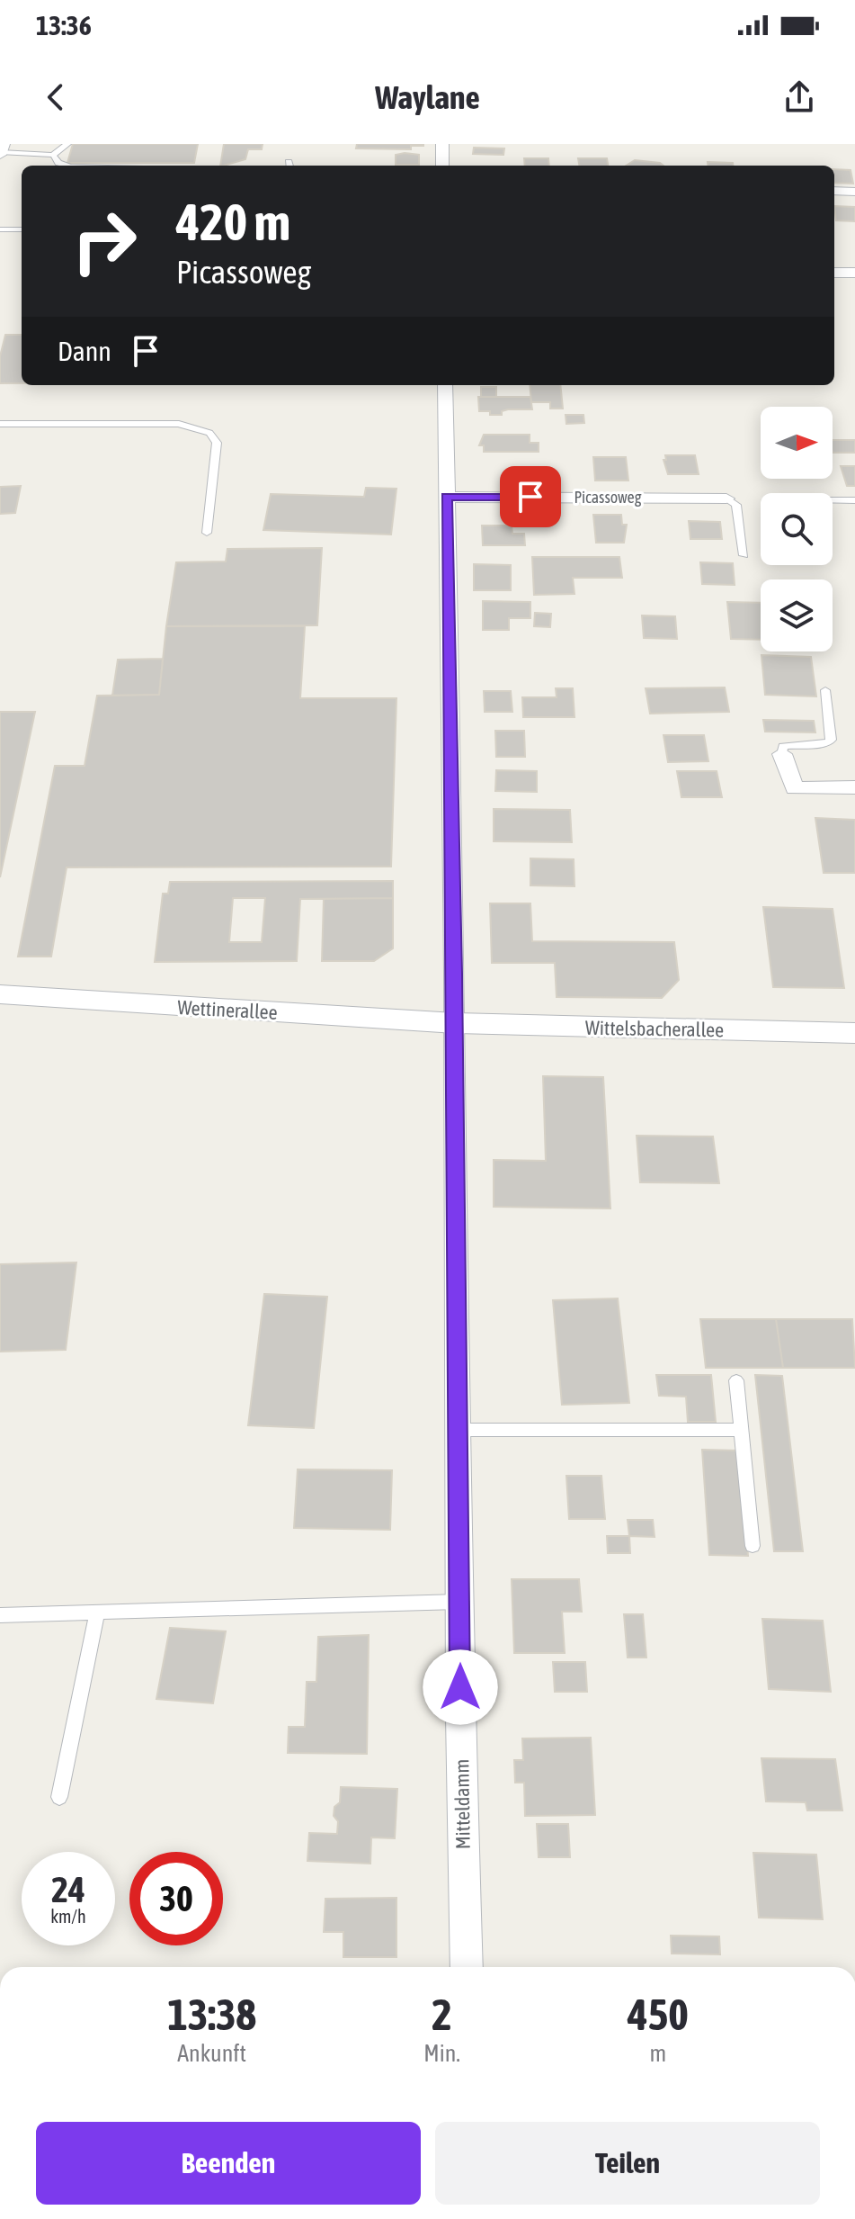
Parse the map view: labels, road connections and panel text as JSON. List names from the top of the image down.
{
  "streets": {
    "street": [
      "Picassoweg",
      "Wettinerallee",
      "Wittelsbacherallee",
      "Mitteldamm"
    ]
  },
  "crossings": [
    ["Picassoweg", "Mitteldamm"],
    ["Wettinerallee", "Wittelsbacherallee"],
    ["Wettinerallee", "Mitteldamm"],
    ["Wittelsbacherallee", "Mitteldamm"]
  ],
  "north": "right",
  "page": {
    "status": "13:36",
    "header": "Waylane",
    "turn": ["420 m", "Picassoweg"],
    "then": "Dann",
    "speed": "24 km/h",
    "limit": "30",
    "eta": [
      "13:38",
      "Ankunft",
      "2",
      "Min.",
      "450",
      "m"
    ],
    "buttons": ["Beenden", "Teilen"]
  }
}
